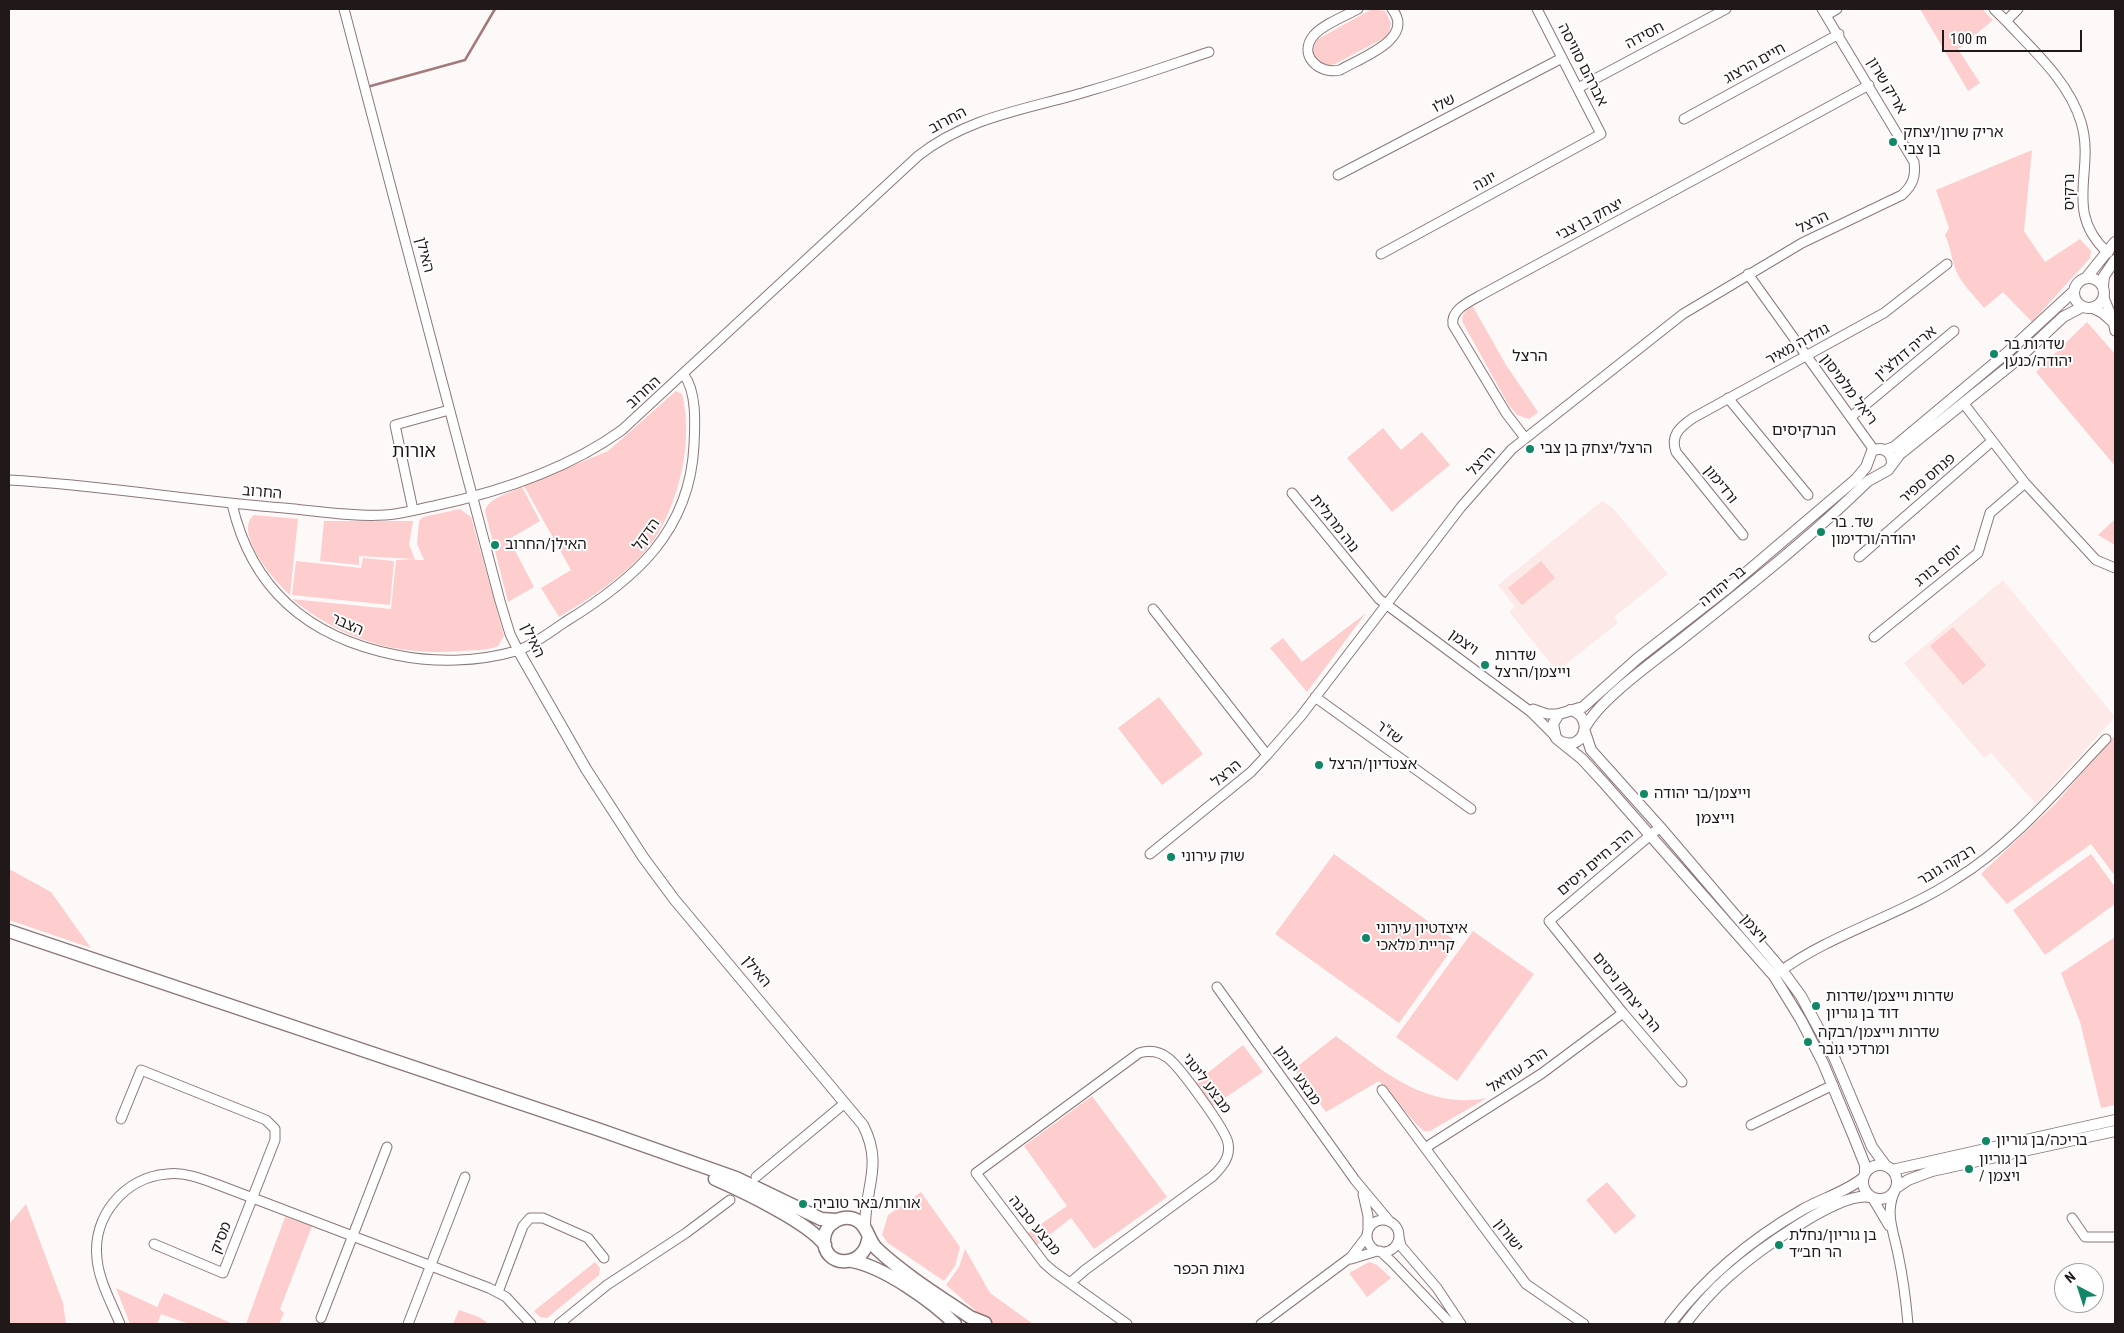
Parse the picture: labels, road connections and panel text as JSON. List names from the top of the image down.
{
  "streets": {
    "street": [
      "חסידה",
      "חיים הרצוג",
      "אברהם סוויסה",
      "אריק שרון",
      "שלו",
      "החרוב",
      "יונה",
      "נרקיס",
      "יצחק בן צבי",
      "הרצל",
      "האילן",
      "גולדה מאיר",
      "אריה דולצ'ין",
      "ריאל מלמיסון",
      "פנחס ספיר",
      "ורדימון",
      "נוה מרגלית",
      "הדקל",
      "יוסף בורג",
      "בר יהודה",
      "הצבר",
      "ויצמן",
      "שז\"ר",
      "הרב חיים ניסים",
      "רבקה גובר",
      "הרב יצחק ניסים",
      "הרב עוזיאל",
      "מבצע יונתן",
      "מבצע ליטני",
      "מבצע סבנה",
      "ישורון",
      "מסיק"
    ]
  },
  "crossings": [
    ["חסידה", "אברהם סוויסה"],
    ["חיים הרצוג", "אריק שרון"],
    ["אברהם סוויסה", "שלו"],
    ["אברהם סוויסה", "יונה"],
    ["אריק שרון", "יצחק בן צבי"],
    ["אריק שרון", "הרצל"],
    ["החרוב", "האילן"],
    ["החרוב", "הדקל"],
    ["החרוב", "הצבר"],
    ["יצחק בן צבי", "הרצל"],
    ["הרצל", "ריאל מלמיסון"],
    ["הרצל", "נוה מרגלית"],
    ["הרצל", "ויצמן"],
    ["הרצל", "שז\"ר"],
    ["האילן", "הדקל"],
    ["האילן", "הצבר"],
    ["גולדה מאיר", "ריאל מלמיסון"],
    ["גולדה מאיר", "ורדימון"],
    ["אריה דולצ'ין", "ריאל מלמיסון"],
    ["ריאל מלמיסון", "בר יהודה"],
    ["נוה מרגלית", "ויצמן"],
    ["הדקל", "הצבר"],
    ["בר יהודה", "ויצמן"],
    ["ויצמן", "הרב חיים ניסים"],
    ["ויצמן", "רבקה גובר"],
    ["הרב חיים ניסים", "הרב יצחק ניסים"],
    ["הרב יצחק ניסים", "הרב עוזיאל"],
    ["הרב עוזיאל", "ישורון"],
    ["מבצע ליטני", "מבצע סבנה"]
  ],
  "districts": [
    "הרצל",
    "הנרקיסים",
    "אורות",
    "וייצמן",
    "נאות הכפר"
  ],
  "places": [
    "אריק שרון/יצחק בן צבי",
    "שדרות בר יהודה/כנען",
    "הרצל/יצחק בן צבי",
    "שד. בר יהודה/ורדימון",
    "האילן/החרוב",
    "שדרות וייצמן/הרצל",
    "אצטדיון/הרצל",
    "וייצמן/בר יהודה",
    "שוק עירוני",
    "איצדטיון עירוני קריית מלאכי",
    "שדרות וייצמן/שדרות דוד בן גוריון",
    "שדרות וייצמן/רבקה ומרדכי גובר",
    "בריכה/בן גוריון",
    "בן גוריון / ויצמן",
    "אורות/באר טוביה",
    "בן גוריון/נחלת הר חב״ד"
  ],
  "scale_bar": "100 m",
  "north": "top left"
}
